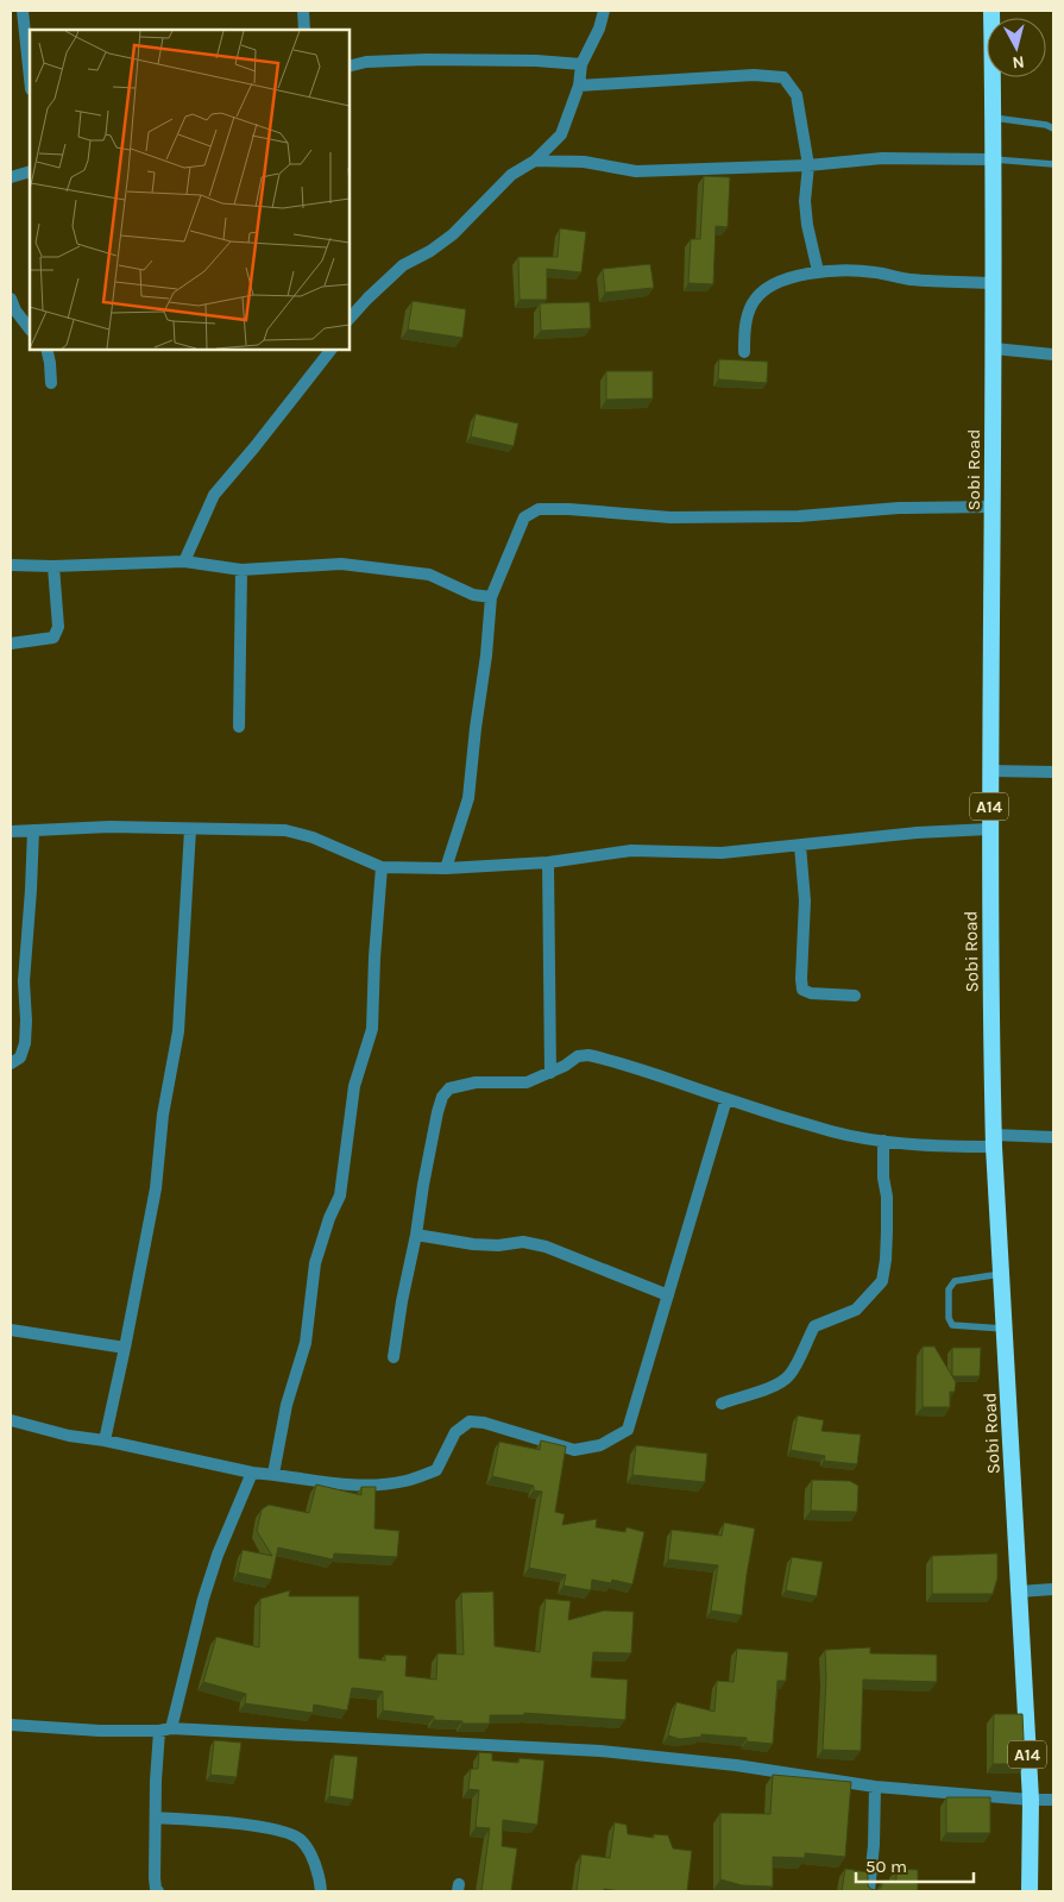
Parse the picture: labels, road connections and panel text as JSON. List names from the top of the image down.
{
  "streets": {
    "highway": ["Sobi Road", "A14"]
  },
  "scale_bar": "50 m",
  "north": "bottom"
}
